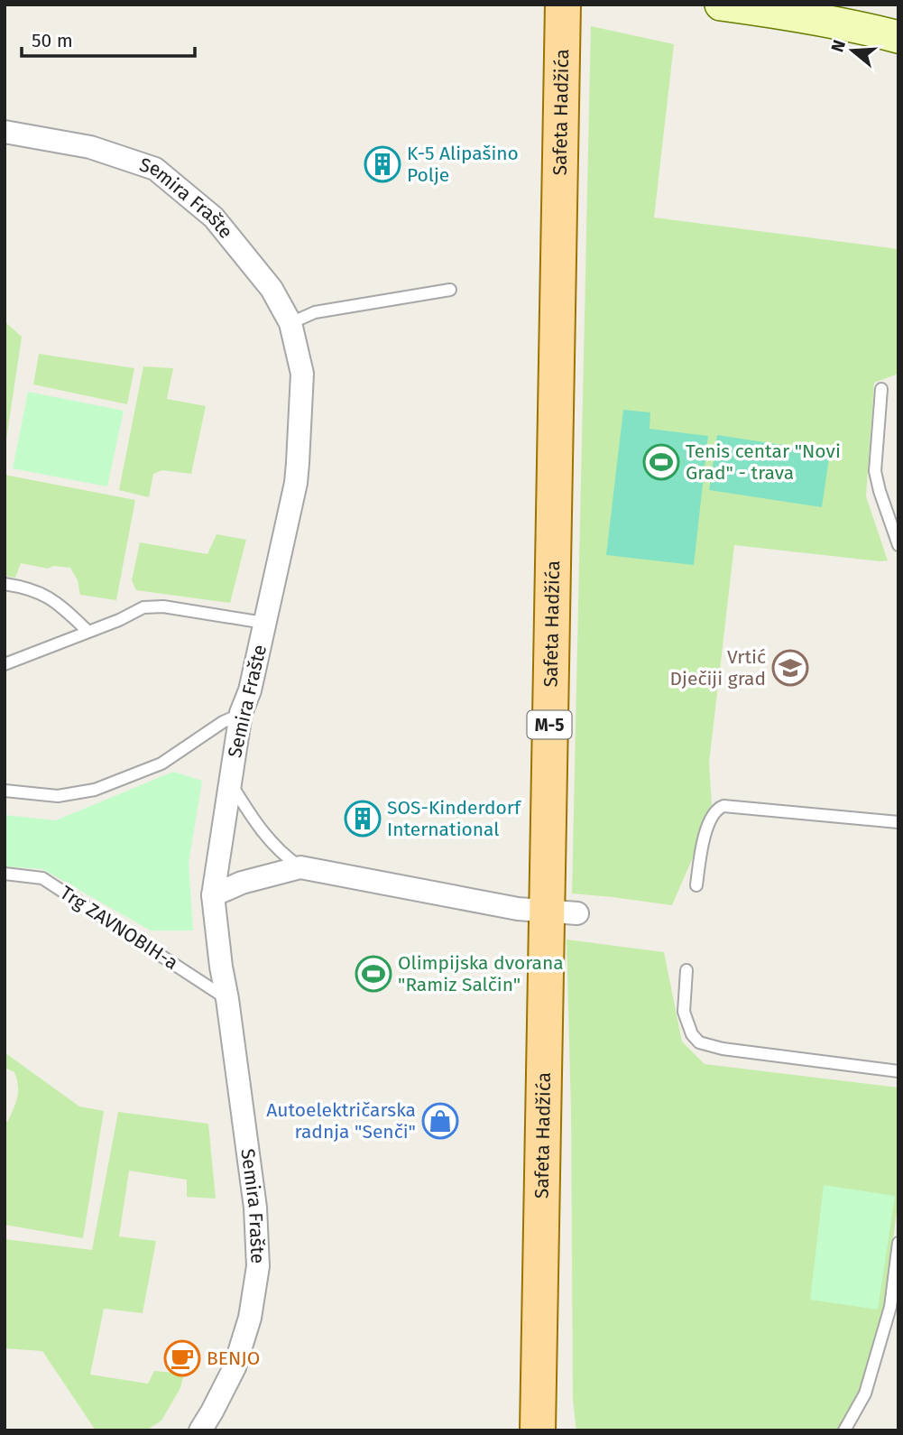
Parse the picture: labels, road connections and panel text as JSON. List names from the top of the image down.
{
  "streets": {
    "main road": ["Safeta Hadžića", "M-5"],
    "street": ["Semira Frašte"],
    "lane": ["Trg ZAVNOBIH-a"]
  },
  "crossings": [
    ["Semira Frašte", "Trg ZAVNOBIH-a"]
  ],
  "places": {
    "building": ["K-5 Alipašino Polje", "SOS-Kinderdorf International"],
    "sports": ["Tenis centar \"Novi Grad\" - trava", "Olimpijska dvorana \"Ramiz Salčin\""],
    "school or university": ["Vrtić Dječiji grad"],
    "shop": ["Autoelektričarska radnja \"Senči\""],
    "cafe": ["BENJO"]
  },
  "scale_bar": "50 m",
  "north": "left"
}
